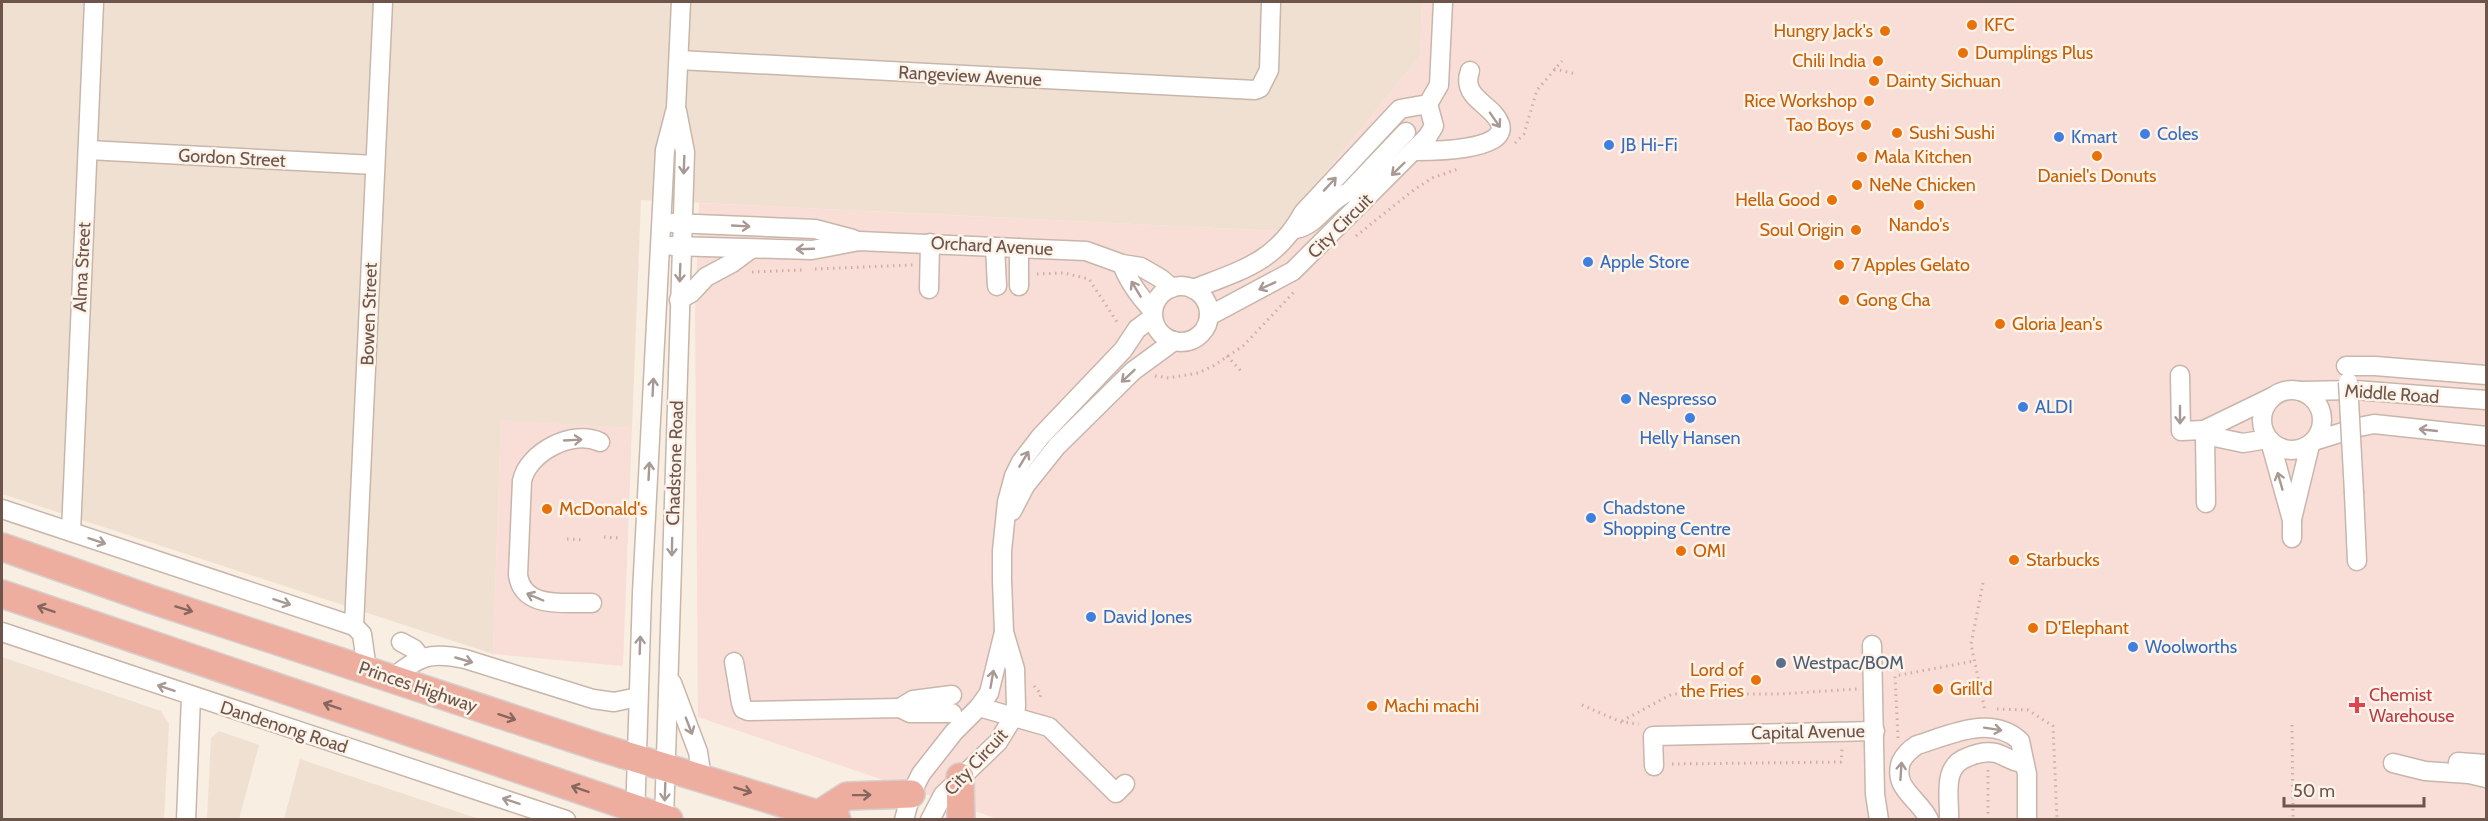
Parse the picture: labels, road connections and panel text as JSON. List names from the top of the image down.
{
  "streets": {
    "highway": ["Princes Highway"],
    "street": [
      "Rangeview Avenue",
      "Gordon Street",
      "City Circuit",
      "Orchard Avenue",
      "Alma Street",
      "Bowen Street",
      "Middle Road",
      "Chadstone Road",
      "Dandenong Road",
      "Capital Avenue"
    ]
  },
  "crossings": [
    ["Rangeview Avenue", "Chadstone Road"],
    ["Gordon Street", "Alma Street"],
    ["Gordon Street", "Bowen Street"],
    ["City Circuit", "Orchard Avenue"],
    ["Orchard Avenue", "Chadstone Road"],
    ["Chadstone Road", "Princes Highway"]
  ],
  "places": {
    "other": [
      "KFC",
      "Hungry Jack's",
      "Dumplings Plus",
      "Chili India",
      "Dainty Sichuan",
      "Rice Workshop",
      "Tao Boys",
      "Sushi Sushi",
      "Coles",
      "Kmart",
      "JB Hi-Fi",
      "Daniel's Donuts",
      "Mala Kitchen",
      "NeNe Chicken",
      "Hella Good",
      "Nando's",
      "Soul Origin",
      "Apple Store",
      "7 Apples Gelato",
      "Gong Cha",
      "Gloria Jean's",
      "Nespresso",
      "ALDI",
      "Helly Hansen",
      "McDonald's",
      "Chadstone Shopping Centre",
      "OMI",
      "Starbucks",
      "David Jones",
      "D'Elephant",
      "Woolworths",
      "Westpac/BOM",
      "Lord of the Fries",
      "Grill'd",
      "Machi machi"
    ],
    "health": ["Chemist Warehouse"]
  },
  "scale_bar": "50 m"
}
